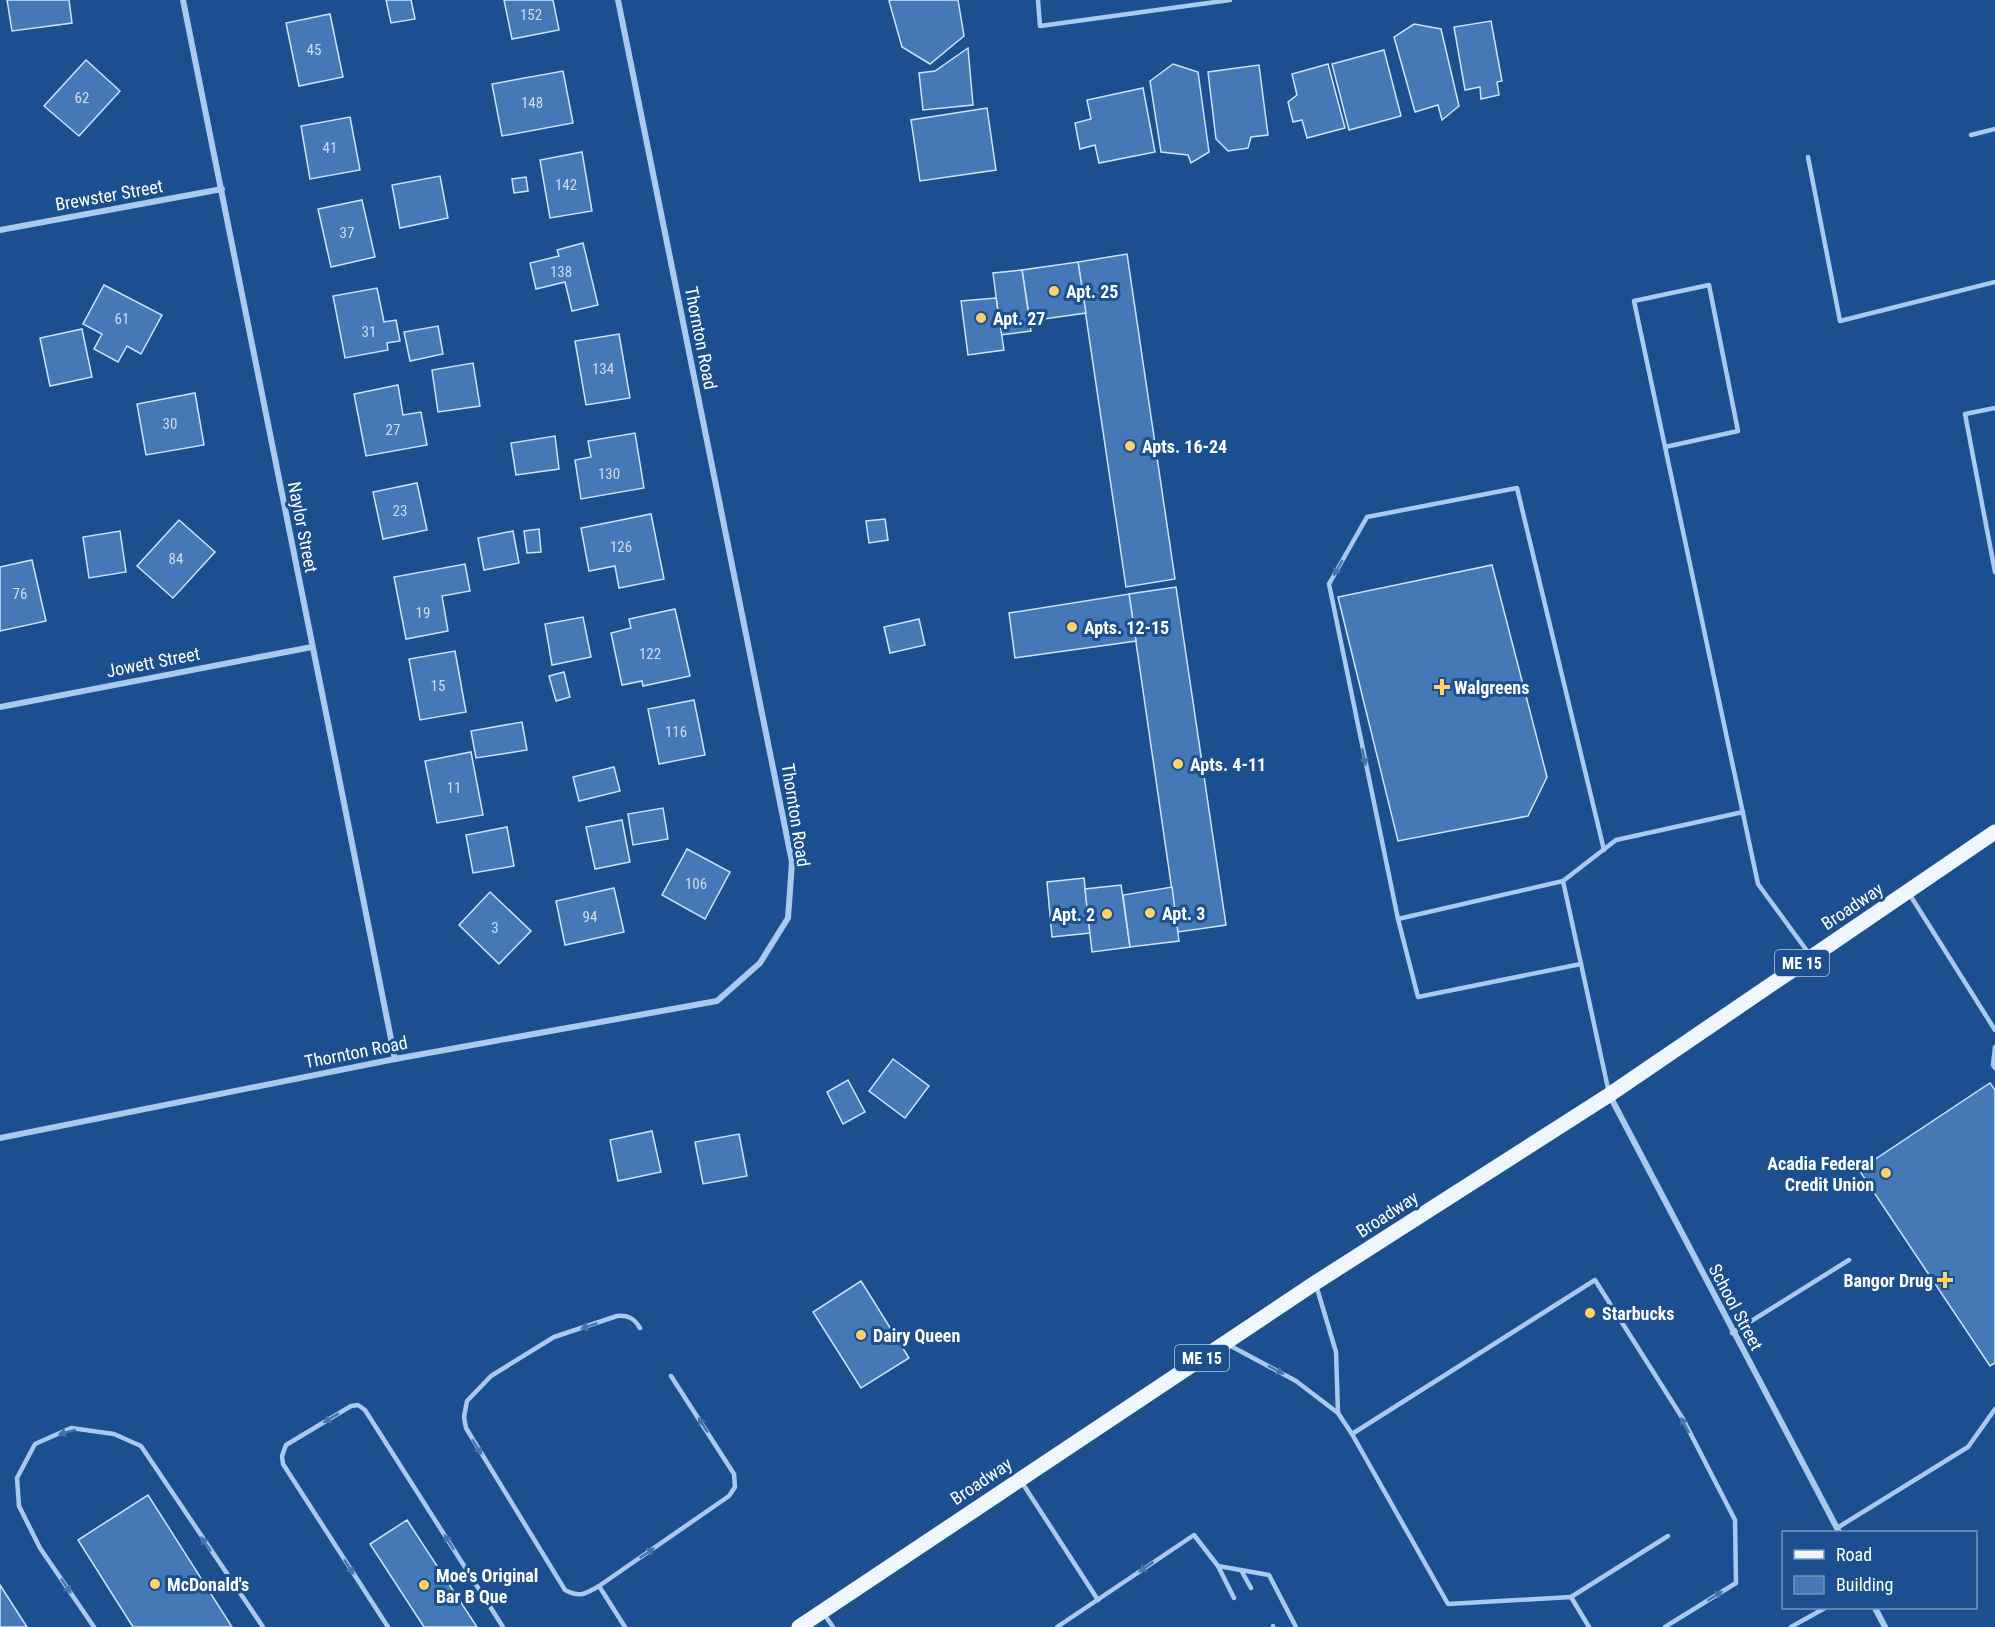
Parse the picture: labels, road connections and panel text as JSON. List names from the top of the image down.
{
  "streets": {
    "main road": ["Broadway", "ME 15"],
    "street": [
      "Brewster Street",
      "Thornton Road",
      "Naylor Street",
      "Jowett Street",
      "School Street"
    ]
  },
  "crossings": [
    ["Brewster Street", "Naylor Street"],
    ["Thornton Road", "Naylor Street"],
    ["Naylor Street", "Jowett Street"],
    ["Broadway", "School Street"]
  ],
  "places": {
    "other": [
      "Apt. 25",
      "Apt. 27",
      "Apts. 16-24",
      "Apts. 12-15",
      "Apts. 4-11",
      "Apt. 3",
      "Apt. 2",
      "Acadia Federal Credit Union",
      "Starbucks",
      "Dairy Queen",
      "McDonald's",
      "Moe's Original Bar B Que"
    ],
    "health": ["Walgreens", "Bangor Drug"]
  },
  "house_numbers": [
    "152",
    "45",
    "62",
    "148",
    "41",
    "142",
    "37",
    "138",
    "61",
    "31",
    "134",
    "30",
    "27",
    "130",
    "23",
    "126",
    "84",
    "76",
    "19",
    "122",
    "15",
    "116",
    "11",
    "106",
    "94",
    "3"
  ],
  "legend": ["Road", "Building"]
}
